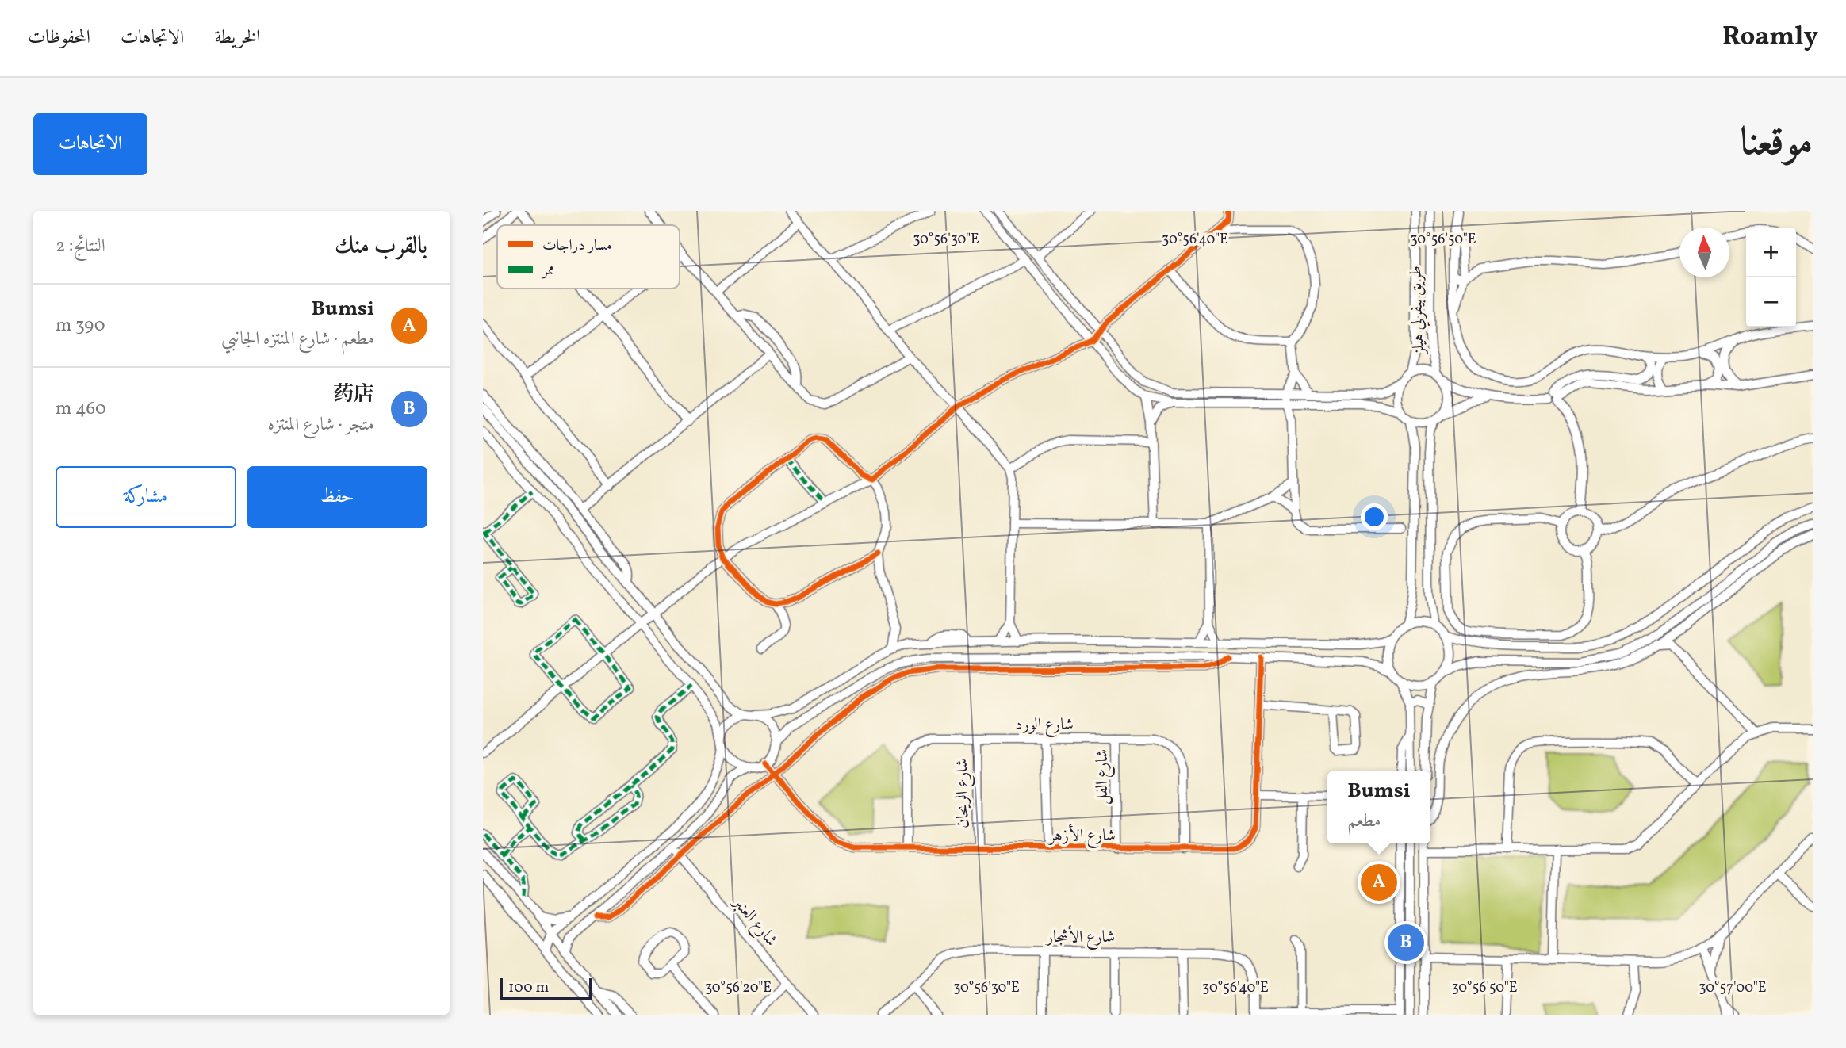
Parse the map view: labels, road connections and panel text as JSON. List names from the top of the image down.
{
  "streets": {
    "street": [
      "طريق بيفرلي هيلز",
      "شارع الورد",
      "شارع الفل",
      "شارع الريحان",
      "شارع الأزهر",
      "شارع العنبر",
      "شارع الأشجار"
    ]
  },
  "crossings": [
    ["شارع الورد", "شارع الفل"],
    ["شارع الورد", "شارع الريحان"],
    ["شارع الورد", "شارع الأزهر"],
    ["شارع الفل", "شارع الأزهر"],
    ["شارع الريحان", "شارع الأزهر"]
  ],
  "legend": ["مسار دراجات", "ممر"],
  "scale_bar": "100 m",
  "north": "top",
  "page": {
    "header": "Roamly",
    "nav": ["الخريطة", "الاتجاهات", "المحفوظات"],
    "title": "موقعنا",
    "buttons": [
      "الاتجاهات",
      ["حفظ", "مشاركة"]
    ],
    "heading": ["بالقرب منك", "النتائج: 2"],
    "map_buttons": ["+", "−"],
    "list": [
      {
        "mark": "A",
        "name": "Bumsi",
        "note": "مطعم · شارع المنتزه الجانبي",
        "value": "390 m"
      },
      {
        "mark": "B",
        "name": "药店",
        "note": "متجر · شارع المنتزه",
        "value": "460 m"
      }
    ],
    "popup": ["Bumsi", "مطعم"],
    "pins": ["A", "B"],
    "scale": "100 m"
  },
  "coordinates": [
    "30°56'30\"E",
    "30°56'40\"E",
    "30°56'50\"E",
    "30°56'20\"E",
    "30°57'00\"E"
  ]
}
